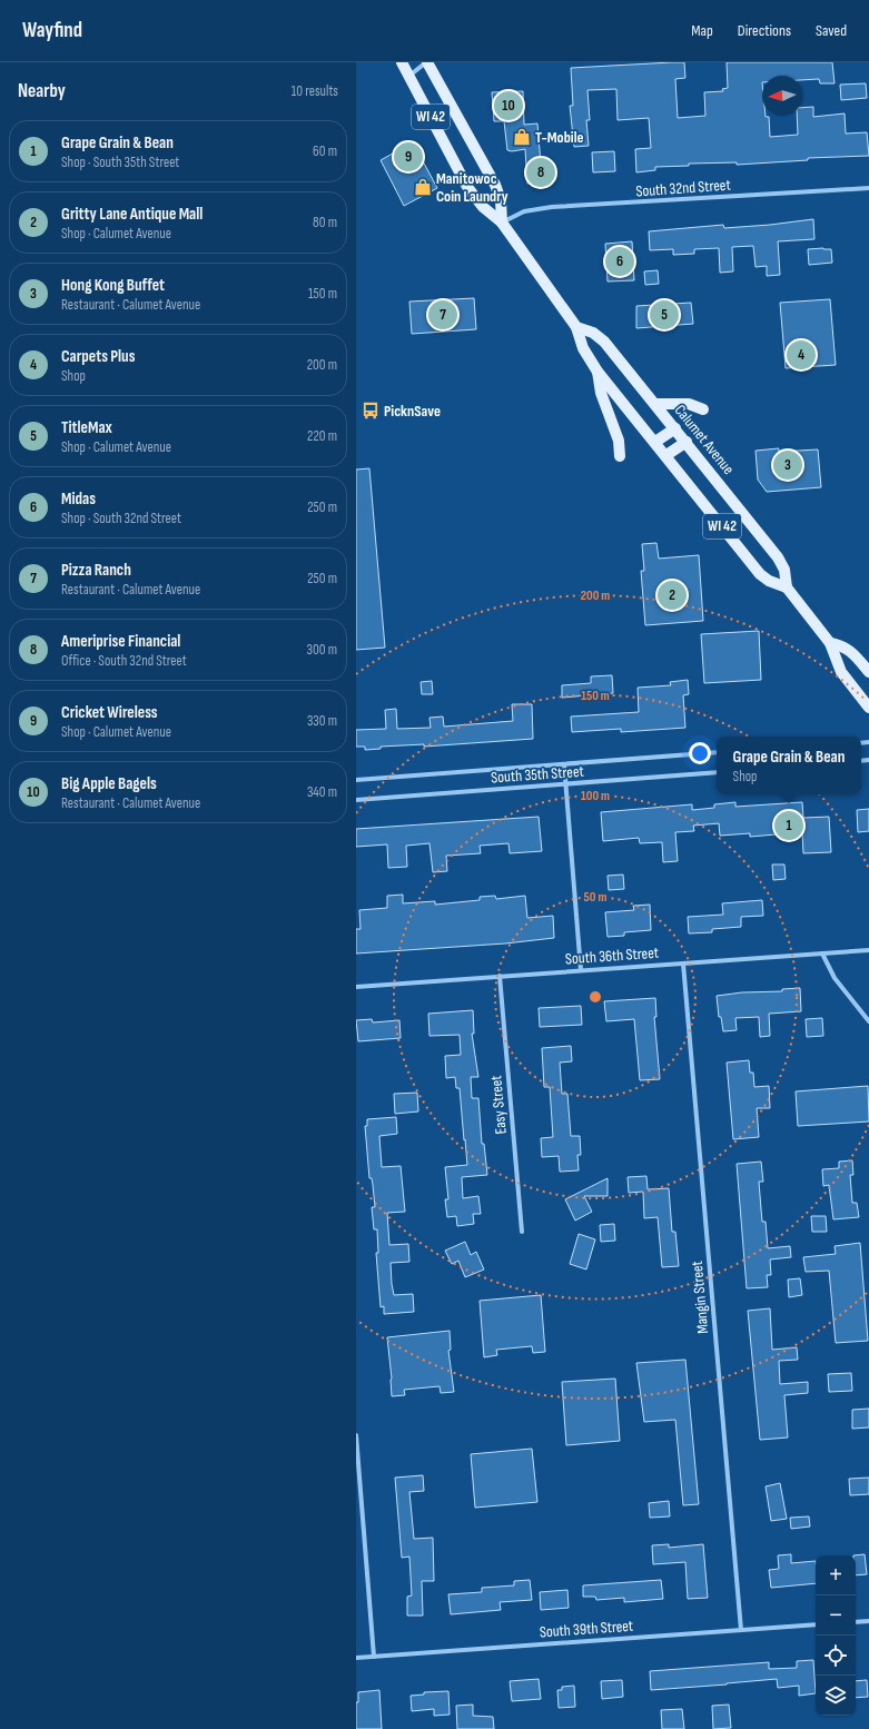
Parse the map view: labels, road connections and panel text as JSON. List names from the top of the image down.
{
  "streets": {
    "main road": ["WI 42", "Calumet Avenue"],
    "street": [
      "South 32nd Street",
      "South 35th Street",
      "South 36th Street",
      "Easy Street",
      "Mangin Street",
      "South 39th Street"
    ]
  },
  "crossings": [
    ["WI 42", "South 32nd Street"],
    ["WI 42", "Calumet Avenue"],
    ["South 32nd Street", "Calumet Avenue"],
    ["South 36th Street", "Easy Street"],
    ["South 36th Street", "Mangin Street"],
    ["Mangin Street", "South 39th Street"]
  ],
  "places": {
    "shop": ["T-Mobile", "Manitowoc Coin Laundry"],
    "bus stop": ["PicknSave"]
  },
  "north": "left",
  "page": {
    "header": "Wayfind",
    "nav": ["Map", "Directions", "Saved"],
    "heading": ["Nearby", "10 results"],
    "pins": [
      "10",
      "9",
      "8",
      "6",
      "5",
      "7",
      "4",
      "3",
      "2",
      "1"
    ],
    "list": [
      {
        "mark": "1",
        "name": "Grape Grain & Bean",
        "note": "Shop · South 35th Street",
        "value": "60 m"
      },
      {
        "mark": "2",
        "name": "Gritty Lane Antique Mall",
        "note": "Shop · Calumet Avenue",
        "value": "80 m"
      },
      {
        "mark": "3",
        "name": "Hong Kong Buffet",
        "note": "Restaurant · Calumet Avenue",
        "value": "150 m"
      },
      {
        "mark": "4",
        "name": "Carpets Plus",
        "note": "Shop",
        "value": "200 m"
      },
      {
        "mark": "5",
        "name": "TitleMax",
        "note": "Shop · Calumet Avenue",
        "value": "220 m"
      },
      {
        "mark": "6",
        "name": "Midas",
        "note": "Shop · South 32nd Street",
        "value": "250 m"
      },
      {
        "mark": "7",
        "name": "Pizza Ranch",
        "note": "Restaurant · Calumet Avenue",
        "value": "250 m"
      },
      {
        "mark": "8",
        "name": "Ameriprise Financial",
        "note": "Office · South 32nd Street",
        "value": "300 m"
      },
      {
        "mark": "9",
        "name": "Cricket Wireless",
        "note": "Shop · Calumet Avenue",
        "value": "330 m"
      },
      {
        "mark": "10",
        "name": "Big Apple Bagels",
        "note": "Restaurant · Calumet Avenue",
        "value": "340 m"
      }
    ],
    "popup": ["Grape Grain & Bean", "Shop"],
    "map_buttons": ["+", "−"]
  },
  "rings": [
    "200 m",
    "150 m",
    "100 m",
    "50 m"
  ]
}
